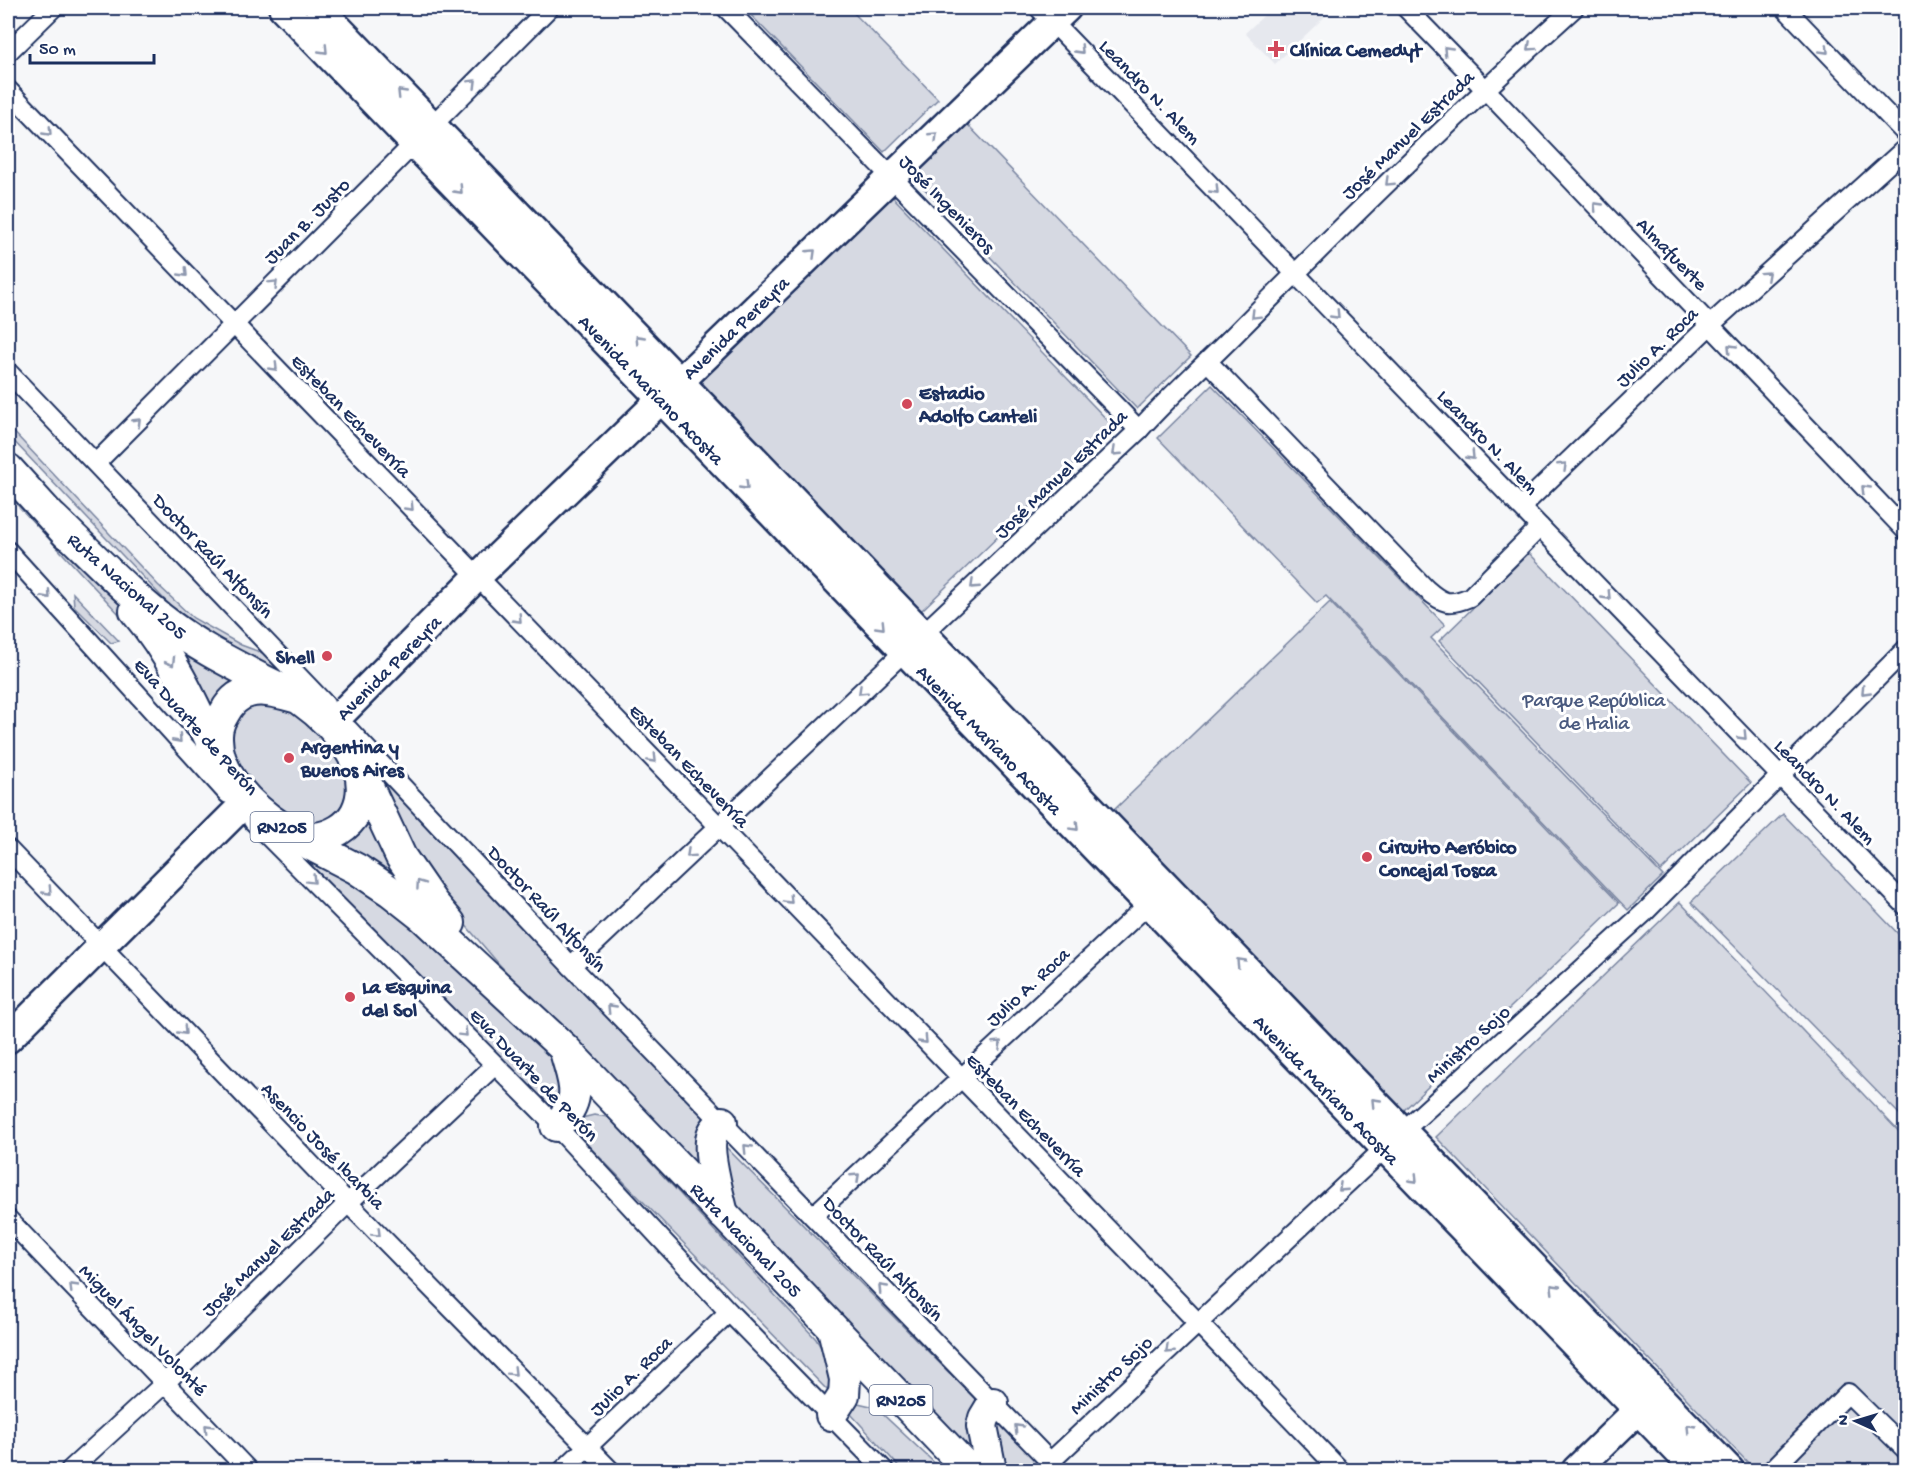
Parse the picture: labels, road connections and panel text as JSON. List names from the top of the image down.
{
  "streets": {
    "main road": [
      "Avenida Pereyra",
      "Avenida Mariano Acosta",
      "Ruta Nacional 205",
      "RN205"
    ],
    "street": [
      "Leandro N. Alem",
      "José Manuel Estrada",
      "José Ingenieros",
      "Juan B. Justo",
      "Almafuerte",
      "Julio A. Roca",
      "Esteban Echeverría",
      "Doctor Raúl Alfonsín",
      "Eva Duarte de Perón",
      "Ministro Sojo",
      "Asencio José Ibarbia",
      "Miguel Ángel Volonté"
    ]
  },
  "crossings": [
    ["Leandro N. Alem", "José Manuel Estrada"],
    ["Leandro N. Alem", "Avenida Pereyra"],
    ["Leandro N. Alem", "Julio A. Roca"],
    ["Leandro N. Alem", "Ministro Sojo"],
    ["José Manuel Estrada", "José Ingenieros"],
    ["José Manuel Estrada", "Almafuerte"],
    ["José Manuel Estrada", "Avenida Mariano Acosta"],
    ["José Manuel Estrada", "Esteban Echeverría"],
    ["José Manuel Estrada", "Doctor Raúl Alfonsín"],
    ["José Manuel Estrada", "Eva Duarte de Perón"],
    ["José Manuel Estrada", "Asencio José Ibarbia"],
    ["José Manuel Estrada", "Miguel Ángel Volonté"],
    ["José Ingenieros", "Avenida Pereyra"],
    ["Juan B. Justo", "Avenida Mariano Acosta"],
    ["Juan B. Justo", "Esteban Echeverría"],
    ["Juan B. Justo", "Doctor Raúl Alfonsín"],
    ["Almafuerte", "Julio A. Roca"],
    ["Avenida Pereyra", "Avenida Mariano Acosta"],
    ["Avenida Pereyra", "Esteban Echeverría"],
    ["Avenida Pereyra", "Doctor Raúl Alfonsín"],
    ["Avenida Pereyra", "Ruta Nacional 205"],
    ["Avenida Pereyra", "Eva Duarte de Perón"],
    ["Julio A. Roca", "Avenida Mariano Acosta"],
    ["Julio A. Roca", "Esteban Echeverría"],
    ["Julio A. Roca", "Doctor Raúl Alfonsín"],
    ["Julio A. Roca", "Eva Duarte de Perón"],
    ["Julio A. Roca", "Asencio José Ibarbia"],
    ["Avenida Mariano Acosta", "Ministro Sojo"],
    ["Esteban Echeverría", "Ministro Sojo"],
    ["Doctor Raúl Alfonsín", "Ruta Nacional 205"],
    ["Doctor Raúl Alfonsín", "Eva Duarte de Perón"],
    ["Doctor Raúl Alfonsín", "Ministro Sojo"],
    ["Ruta Nacional 205", "Eva Duarte de Perón"]
  ],
  "one_way": [
    "Leandro N. Alem",
    "José Manuel Estrada",
    "Juan B. Justo",
    "Almafuerte",
    "Avenida Pereyra",
    "Julio A. Roca",
    "Esteban Echeverría",
    "Doctor Raúl Alfonsín",
    "Eva Duarte de Perón",
    "Ministro Sojo",
    "Asencio José Ibarbia",
    "Miguel Ángel Volonté"
  ],
  "parks": ["Parque República de Italia"],
  "places": {
    "health": ["Clínica Cemedyt"],
    "other": [
      "Estadio Adolfo Canteli",
      "Shell",
      "Argentina y Buenos Aires",
      "Circuito Aeróbico Concejal Tosca",
      "La Esquina del Sol"
    ]
  },
  "scale_bar": "50 m",
  "north": "left"
}
